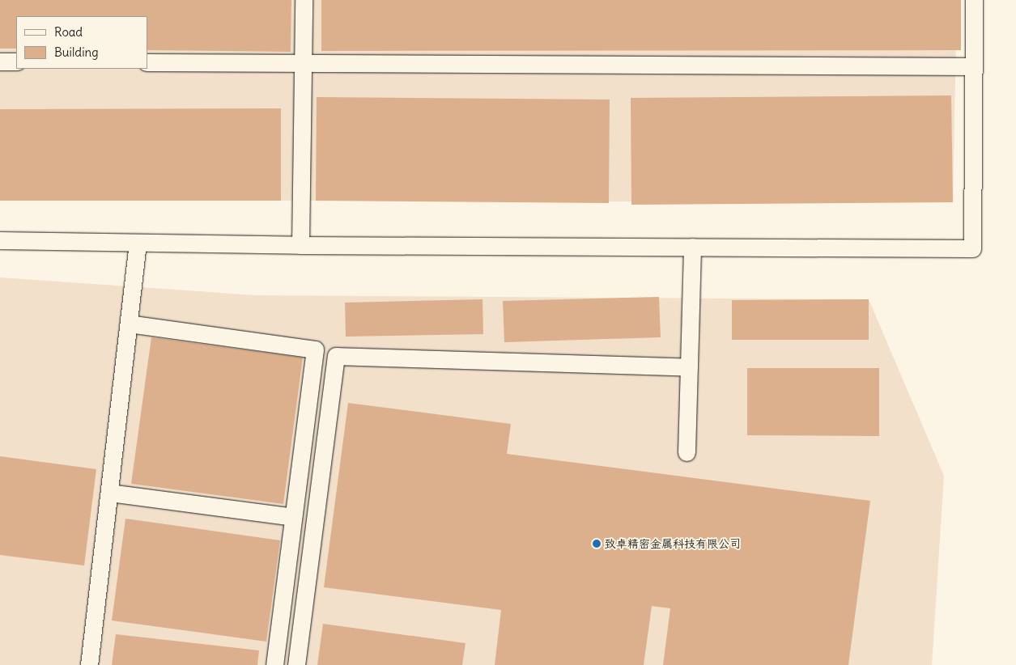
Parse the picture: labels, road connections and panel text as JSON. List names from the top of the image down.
{
  "places": ["致卓精密金属科技有限公司"],
  "legend": ["Road", "Building"]
}
